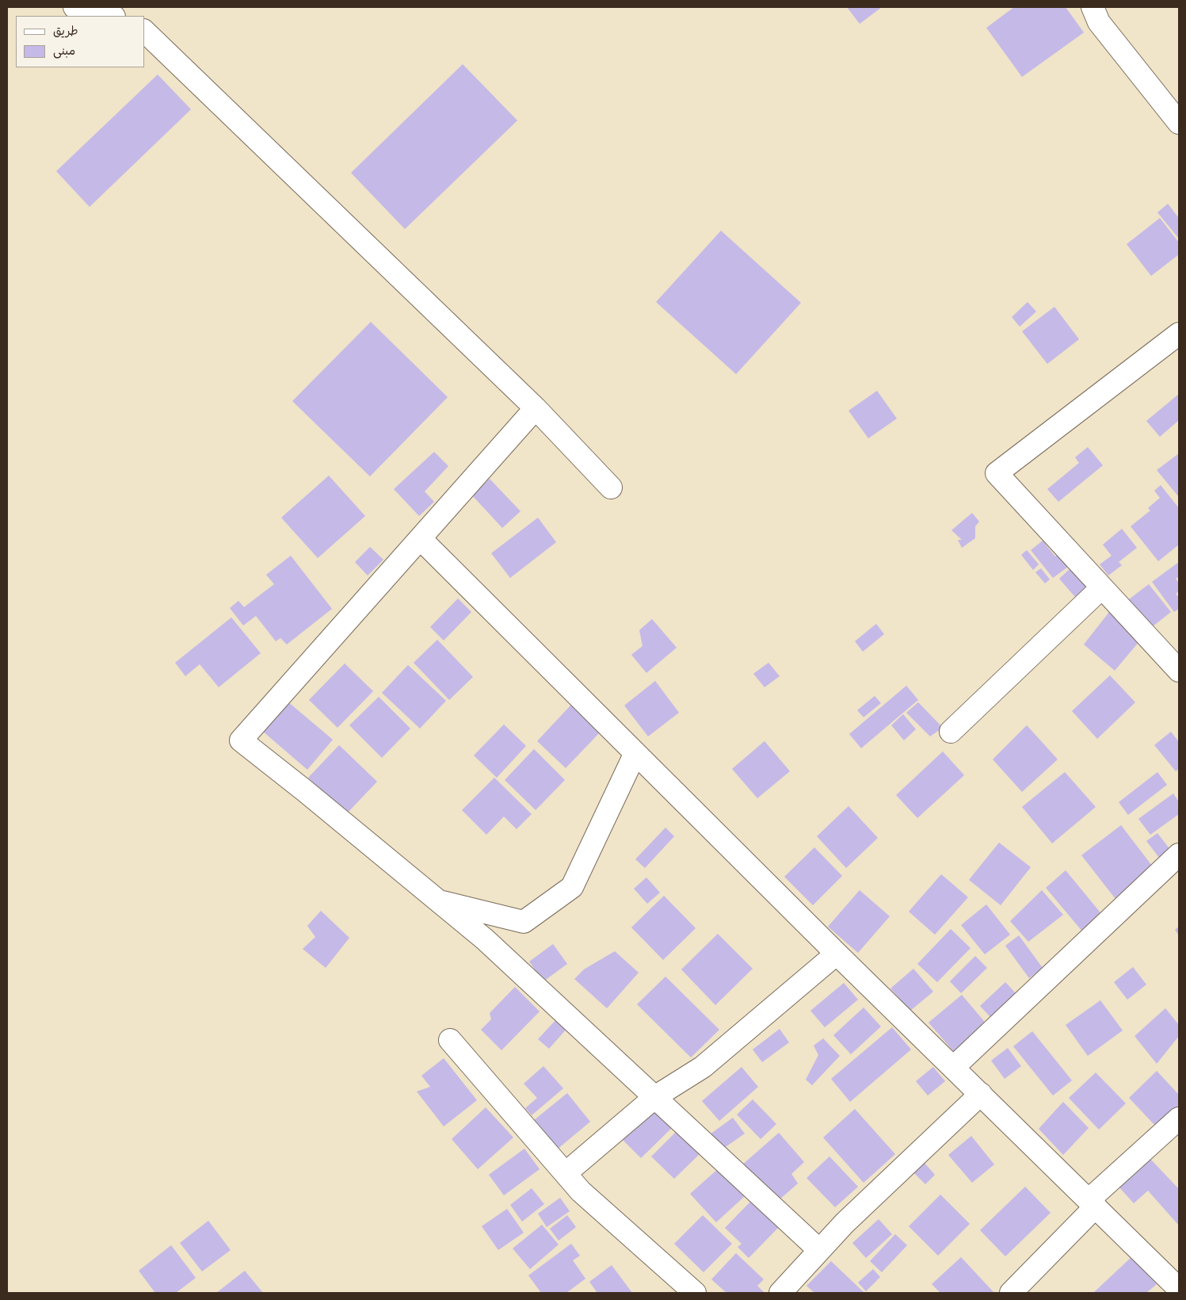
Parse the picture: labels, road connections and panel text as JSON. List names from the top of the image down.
{
  "legend": ["طريق", "مبنى"]
}
